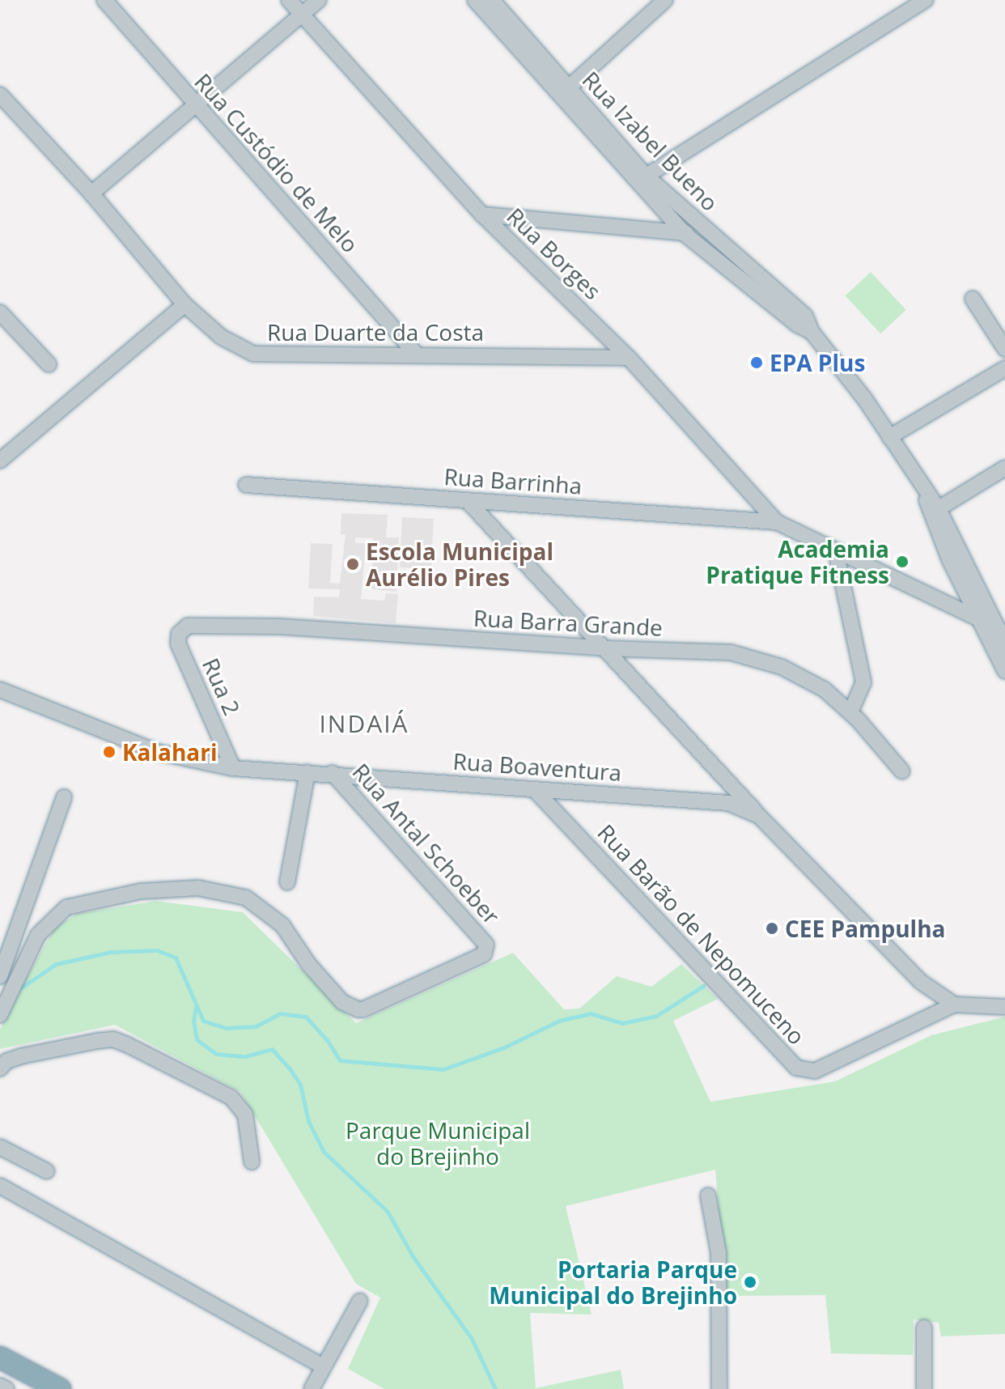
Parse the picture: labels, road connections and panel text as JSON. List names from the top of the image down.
{
  "streets": {
    "street": [
      "Rua Izabel Bueno",
      "Rua Custódio de Melo",
      "Rua Borges",
      "Rua Duarte da Costa",
      "Rua Barrinha",
      "Rua Barra Grande",
      "Rua 2",
      "Rua Boaventura",
      "Rua Antal Schoeber",
      "Rua Barão de Nepomuceno"
    ]
  },
  "crossings": [
    ["Rua Custódio de Melo", "Rua Duarte da Costa"],
    ["Rua Borges", "Rua Duarte da Costa"],
    ["Rua Borges", "Rua Barrinha"],
    ["Rua Barra Grande", "Rua 2"],
    ["Rua 2", "Rua Boaventura"],
    ["Rua Boaventura", "Rua Antal Schoeber"],
    ["Rua Boaventura", "Rua Barão de Nepomuceno"]
  ],
  "districts": ["INDAIÁ"],
  "parks": ["Parque Municipal do Brejinho"],
  "places": [
    "EPA Plus",
    "Academia Pratique Fitness",
    "Escola Municipal Aurélio Pires",
    "Kalahari",
    "CEE Pampulha",
    "Portaria Parque Municipal do Brejinho"
  ]
}
